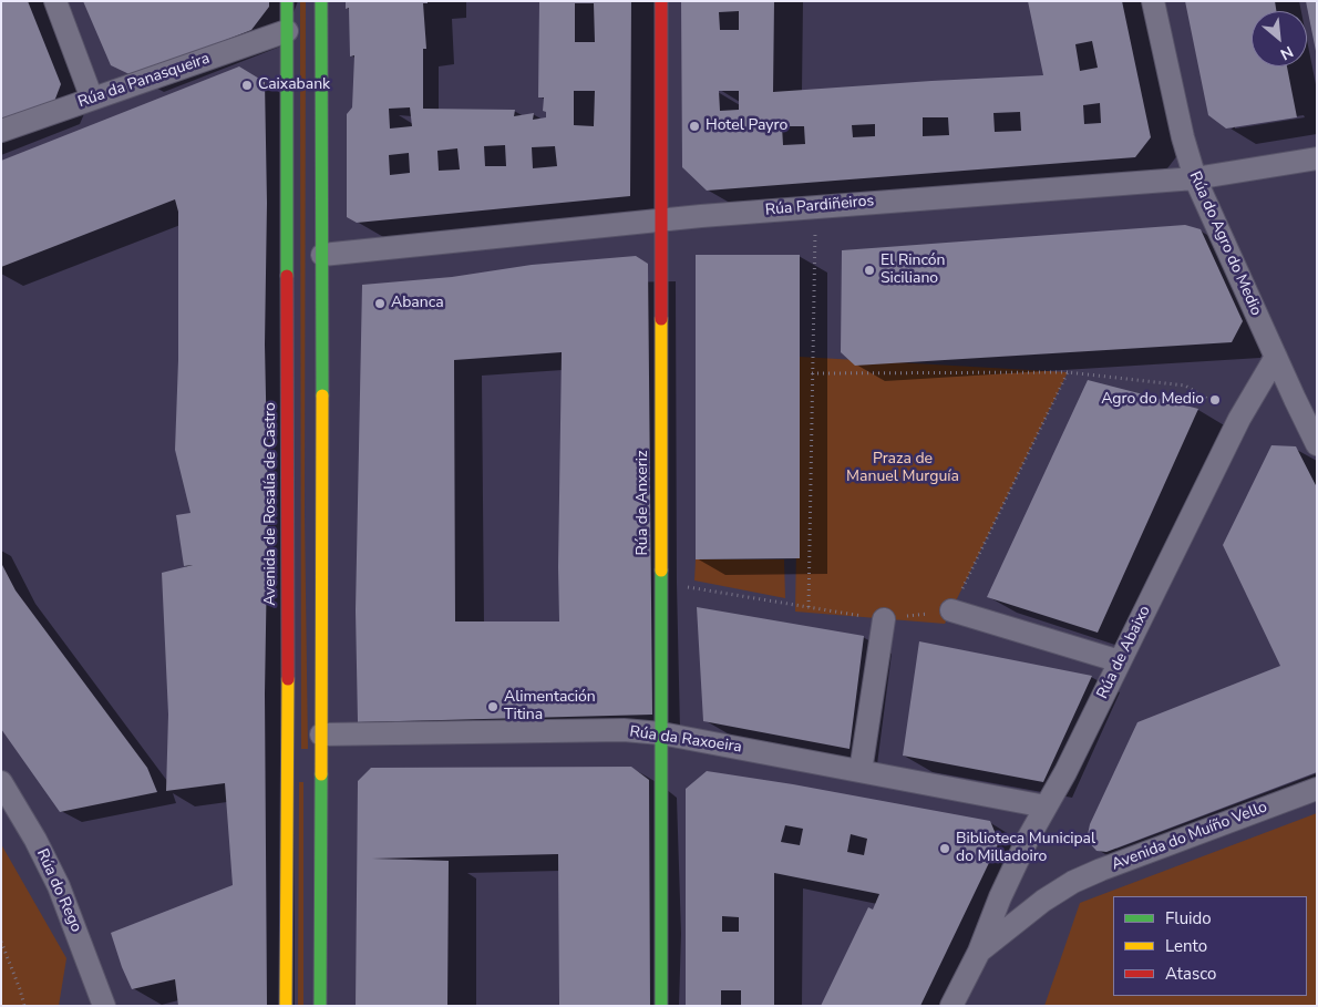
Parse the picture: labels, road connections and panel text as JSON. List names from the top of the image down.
{
  "streets": {
    "main road": ["Rúa de Anxeriz", "Avenida de Rosalía de Castro"],
    "street": [
      "Rúa da Panasqueira",
      "Rúa Pardiñeiros",
      "Rúa do Agro do Medio",
      "Rúa de Abaixo",
      "Rúa da Raxoeira",
      "Avenida do Muíño Vello",
      "Rúa do Rego"
    ]
  },
  "crossings": [
    ["Rúa da Panasqueira", "Avenida de Rosalía de Castro"],
    ["Rúa Pardiñeiros", "Rúa do Agro do Medio"],
    ["Rúa Pardiñeiros", "Rúa de Anxeriz"],
    ["Rúa do Agro do Medio", "Rúa de Abaixo"],
    ["Rúa de Anxeriz", "Rúa da Raxoeira"],
    ["Rúa de Abaixo", "Rúa da Raxoeira"],
    ["Rúa de Abaixo", "Avenida do Muíño Vello"]
  ],
  "parks": ["Praza de Manuel Murguía"],
  "places": [
    "Caixabank",
    "Hotel Payro",
    "El Rincón Siciliano",
    "Abanca",
    "Agro do Medio",
    "Alimentación Titina",
    "Biblioteca Municipal do Milladoiro"
  ],
  "legend": ["Fluido", "Lento", "Atasco"],
  "north": "bottom right"
}
